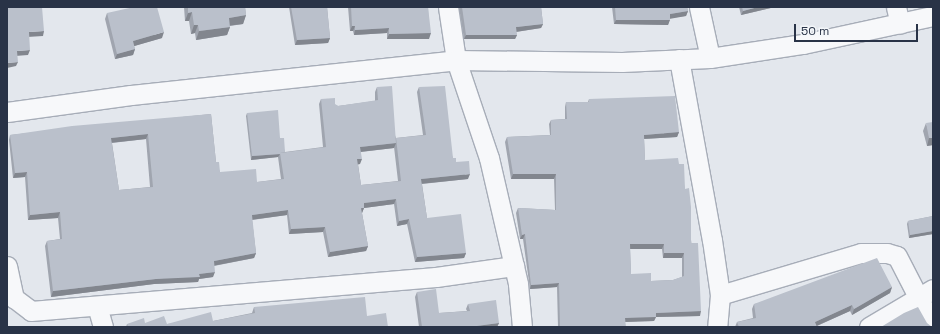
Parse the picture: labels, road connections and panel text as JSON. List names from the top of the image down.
{
  "scale_bar": "50 m"
}
